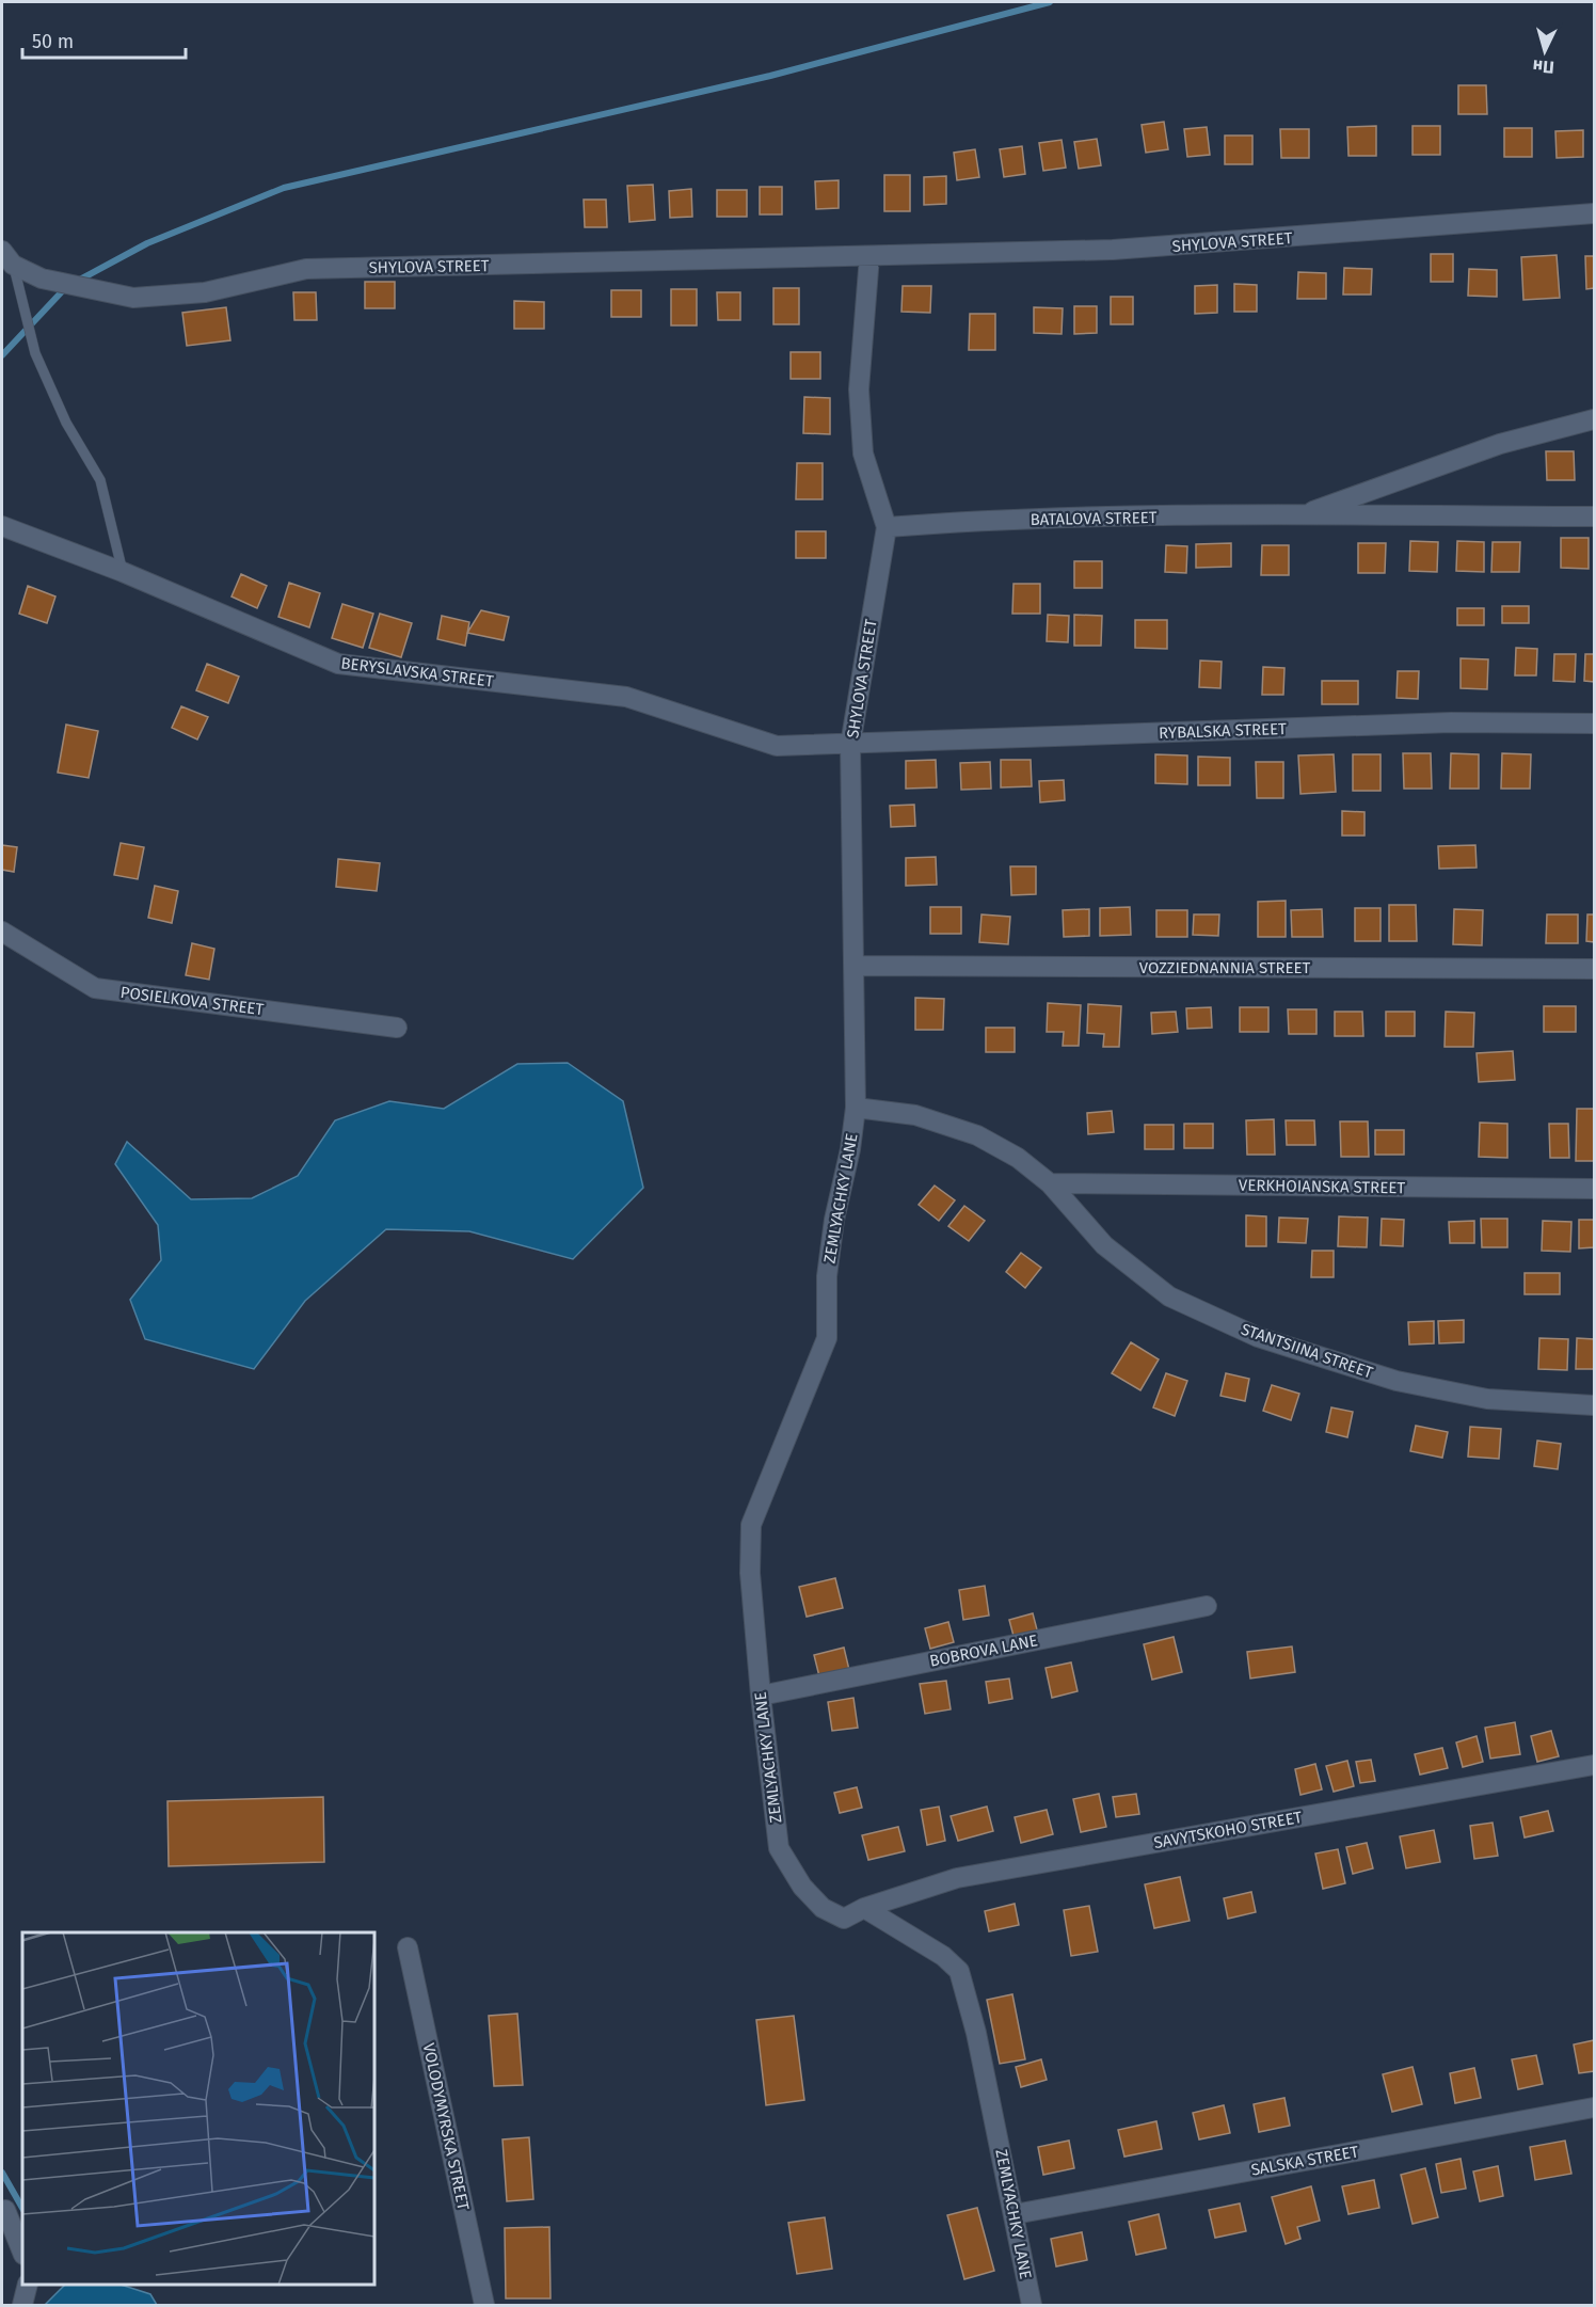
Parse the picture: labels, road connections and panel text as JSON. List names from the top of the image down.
{
  "streets": {
    "street": [
      "SHYLOVA STREET",
      "BATALOVA STREET",
      "BERYSLAVSKA STREET",
      "RYBALSKA STREET",
      "VOZZIEDNANNIA STREET",
      "POSIELKOVA STREET",
      "VERKHOIANSKA STREET",
      "ZEMLYACHKY LANE",
      "STANTSIINA STREET",
      "BOBROVA LANE",
      "SAVYTSKOHO STREET",
      "VOLODYMYRSKA STREET",
      "SALSKA STREET"
    ]
  },
  "crossings": [
    ["SHYLOVA STREET", "BATALOVA STREET"],
    ["SHYLOVA STREET", "BERYSLAVSKA STREET"],
    ["SHYLOVA STREET", "RYBALSKA STREET"],
    ["SHYLOVA STREET", "VOZZIEDNANNIA STREET"],
    ["SHYLOVA STREET", "ZEMLYACHKY LANE"],
    ["SHYLOVA STREET", "STANTSIINA STREET"],
    ["BERYSLAVSKA STREET", "RYBALSKA STREET"],
    ["VERKHOIANSKA STREET", "STANTSIINA STREET"],
    ["ZEMLYACHKY LANE", "STANTSIINA STREET"],
    ["ZEMLYACHKY LANE", "BOBROVA LANE"],
    ["ZEMLYACHKY LANE", "SAVYTSKOHO STREET"],
    ["ZEMLYACHKY LANE", "SALSKA STREET"]
  ],
  "scale_bar": "50 m",
  "north": "bottom"
}
